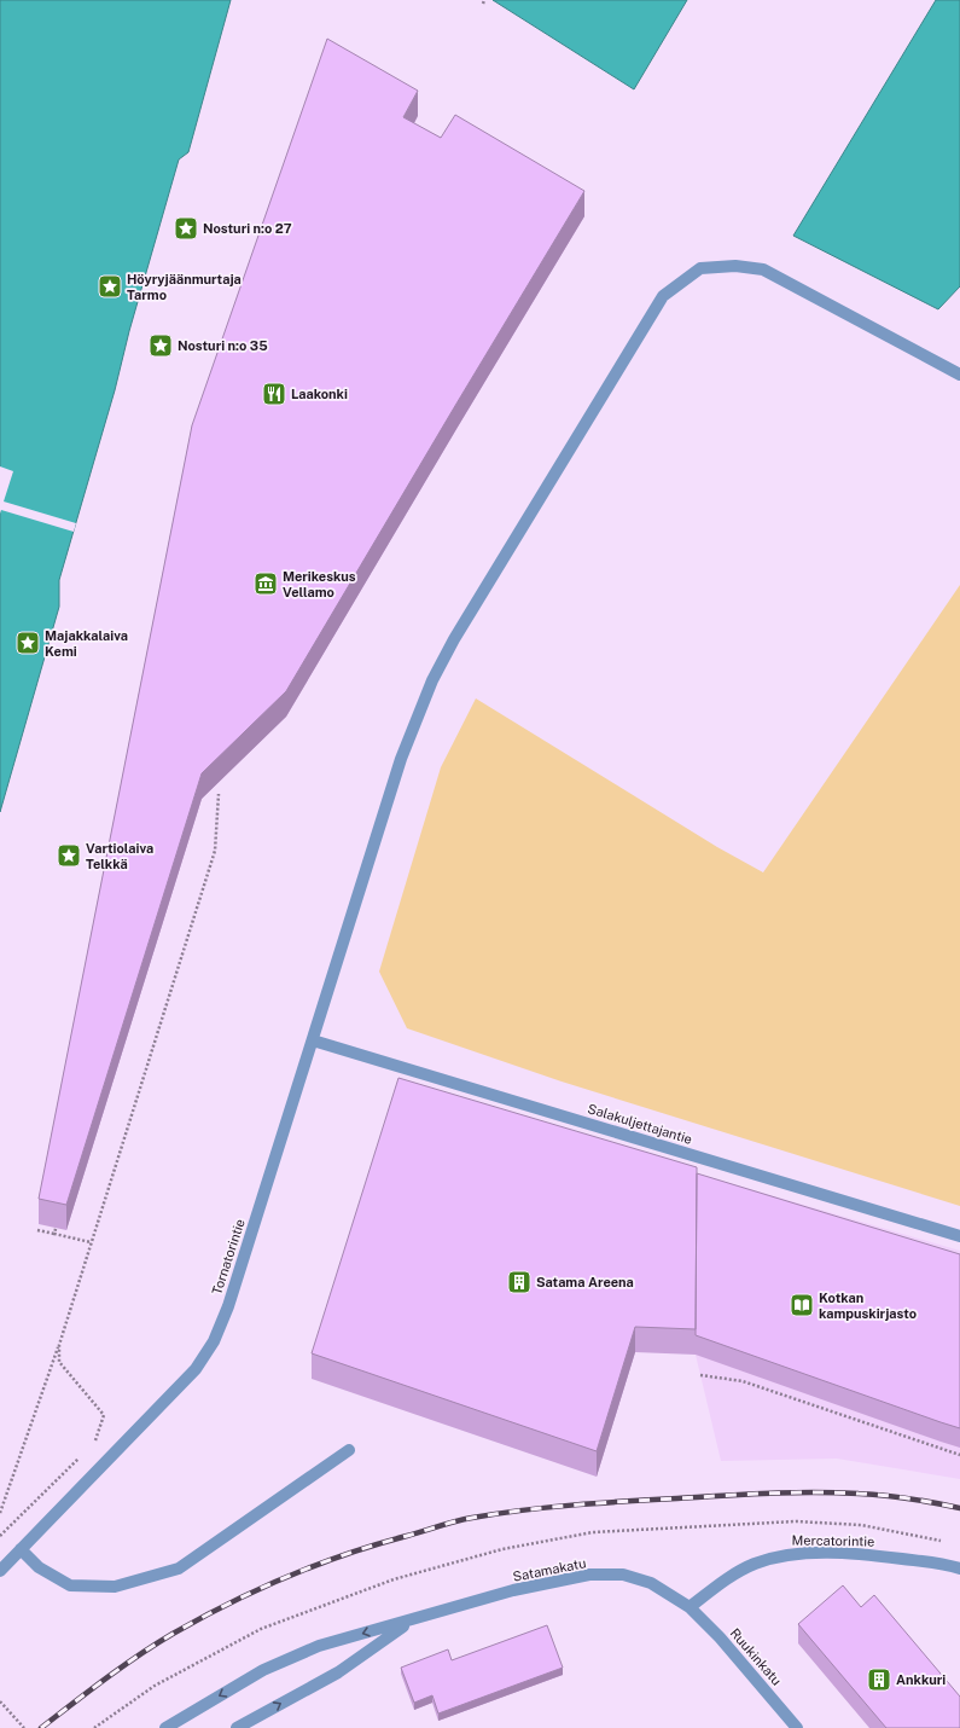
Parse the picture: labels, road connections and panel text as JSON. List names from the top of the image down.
{
  "streets": {
    "street": [
      "Salakuljettajantie",
      "Tornatorintie",
      "Mercatorintie",
      "Satamakatu",
      "Ruukinkatu"
    ]
  },
  "crossings": [
    ["Salakuljettajantie", "Tornatorintie"],
    ["Mercatorintie", "Satamakatu"],
    ["Mercatorintie", "Ruukinkatu"],
    ["Satamakatu", "Ruukinkatu"]
  ],
  "places": {
    "place": [
      "Nosturi n:o 27",
      "Höyryjäänmurtaja Tarmo",
      "Nosturi n:o 35",
      "Majakkalaiva Kemi",
      "Vartiolaiva Telkkä"
    ],
    "restaurant": ["Laakonki"],
    "museum": ["Merikeskus Vellamo"],
    "building": ["Satama Areena", "Ankkuri"],
    "library": ["Kotkan kampuskirjasto"]
  }
}
